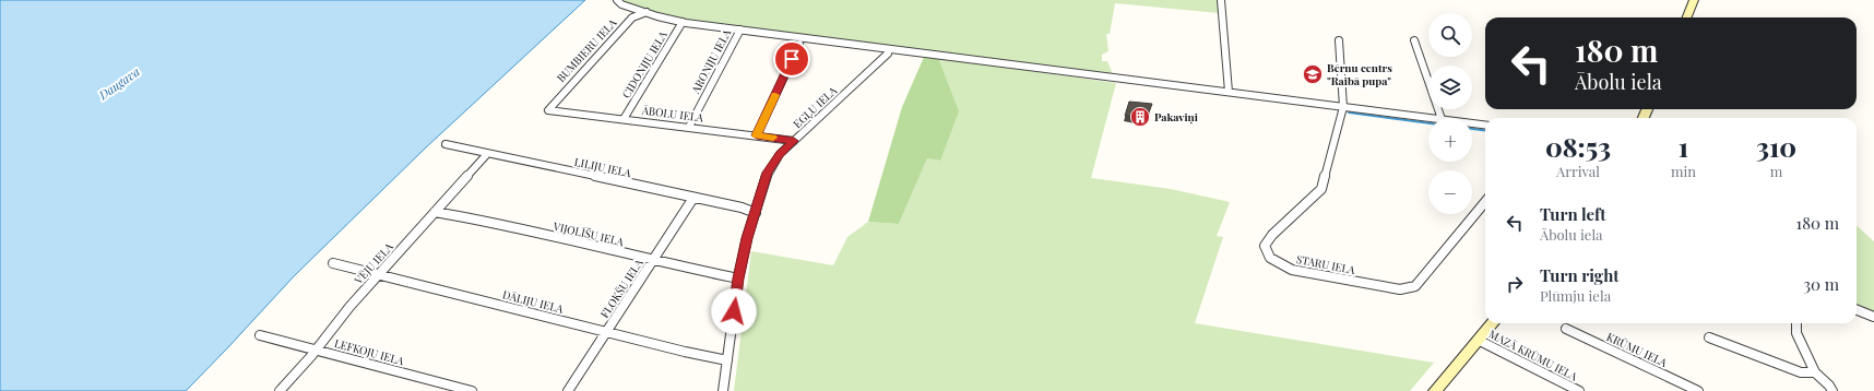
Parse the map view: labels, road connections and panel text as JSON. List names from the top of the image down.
{
  "streets": {
    "street": [
      "BUMBIERU IELA",
      "ARONIJU IELA",
      "CIDONIJU IELA",
      "EGĻU IELA",
      "ĀBOLU IELA",
      "LILIJU IELA",
      "VIJOLĪŠU IELA",
      "VĒJU IELA",
      "STARU IELA",
      "FLOKŠU IELA",
      "DĀLIJU IELA",
      "KRŪMU IELA",
      "LEFKOJU IELA",
      "MAZĀ KRŪMU IELA"
    ]
  },
  "crossings": [
    ["BUMBIERU IELA", "ĀBOLU IELA"],
    ["ARONIJU IELA", "ĀBOLU IELA"],
    ["CIDONIJU IELA", "ĀBOLU IELA"],
    ["EGĻU IELA", "ĀBOLU IELA"],
    ["EGĻU IELA", "LILIJU IELA"],
    ["EGĻU IELA", "VIJOLĪŠU IELA"],
    ["EGĻU IELA", "DĀLIJU IELA"],
    ["LILIJU IELA", "VĒJU IELA"],
    ["LILIJU IELA", "FLOKŠU IELA"],
    ["VIJOLĪŠU IELA", "VĒJU IELA"],
    ["VIJOLĪŠU IELA", "FLOKŠU IELA"],
    ["VĒJU IELA", "DĀLIJU IELA"],
    ["VĒJU IELA", "LEFKOJU IELA"],
    ["FLOKŠU IELA", "DĀLIJU IELA"]
  ],
  "water": ["Daugava"],
  "places": {
    "school or university": ["Bērnu centrs \"Raibā pupa\""],
    "building": ["Pakaviņi"]
  },
  "page": {
    "map_buttons": ["+", "−"],
    "turn": ["180 m", "Ābolu iela"],
    "eta": [
      "08:53",
      "Arrival",
      "1",
      "min",
      "310",
      "m"
    ],
    "list": [
      {
        "name": "Turn left",
        "note": "Ābolu iela",
        "value": "180 m"
      },
      {
        "name": "Turn right",
        "note": "Plūmju iela",
        "value": "30 m"
      }
    ]
  }
}
